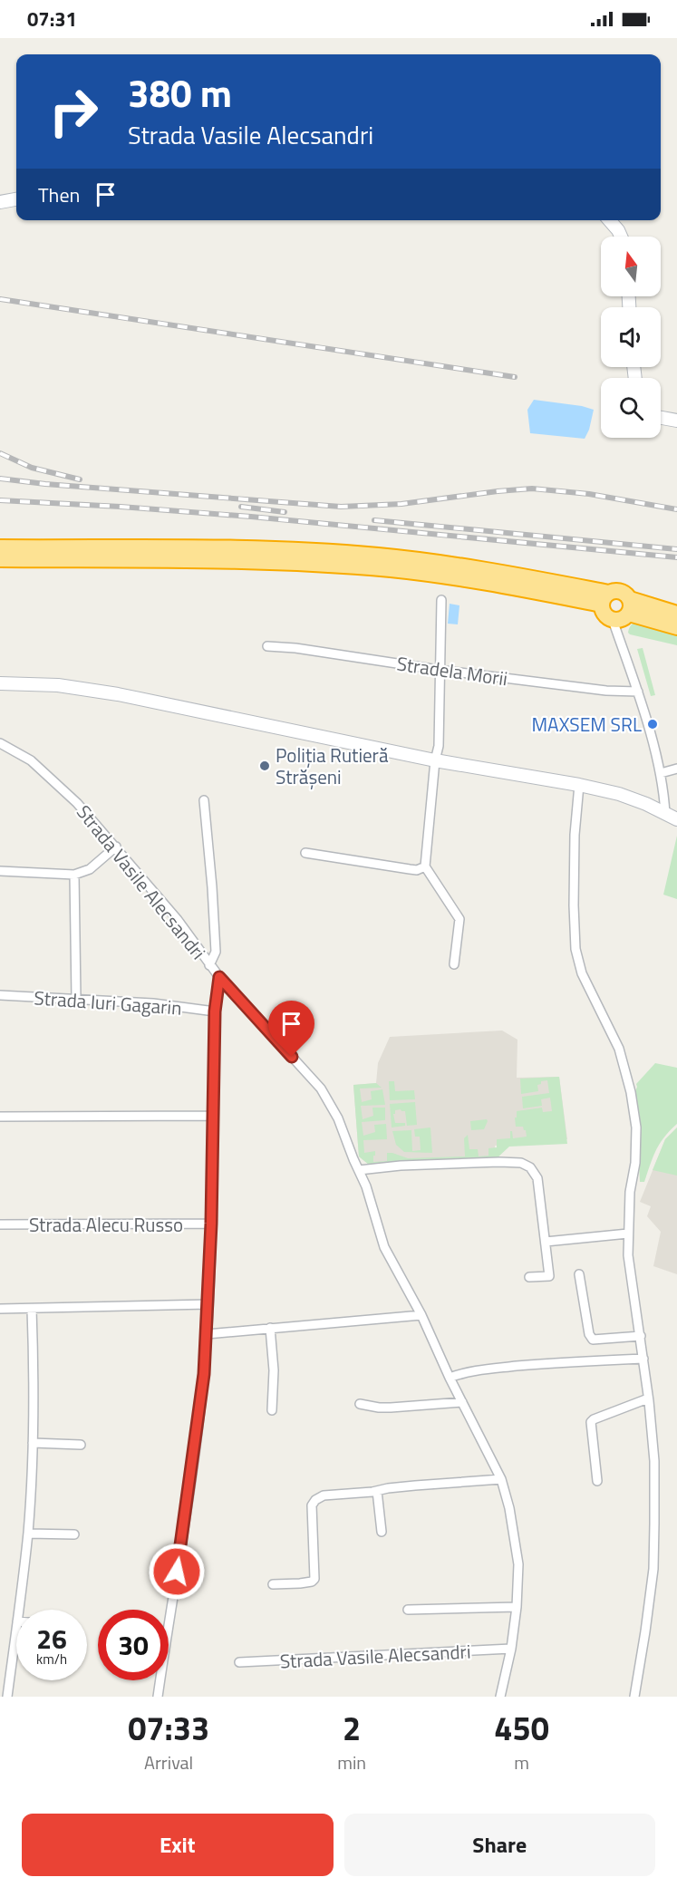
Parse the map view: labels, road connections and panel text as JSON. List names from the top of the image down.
{
  "streets": {
    "street": [
      "Stradela Morii",
      "Strada Vasile Alecsandri",
      "Strada Iuri Gagarin",
      "Strada Alecu Russo"
    ]
  },
  "places": ["MAXSEM SRL", "Poliția Rutieră Strășeni"],
  "north": "top",
  "page": {
    "status": "07:31",
    "turn": ["380 m", "Strada Vasile Alecsandri"],
    "then": "Then",
    "speed": "26 km/h",
    "limit": "30",
    "eta": [
      "07:33",
      "Arrival",
      "2",
      "min",
      "450",
      "m"
    ],
    "buttons": ["Exit", "Share"]
  }
}
